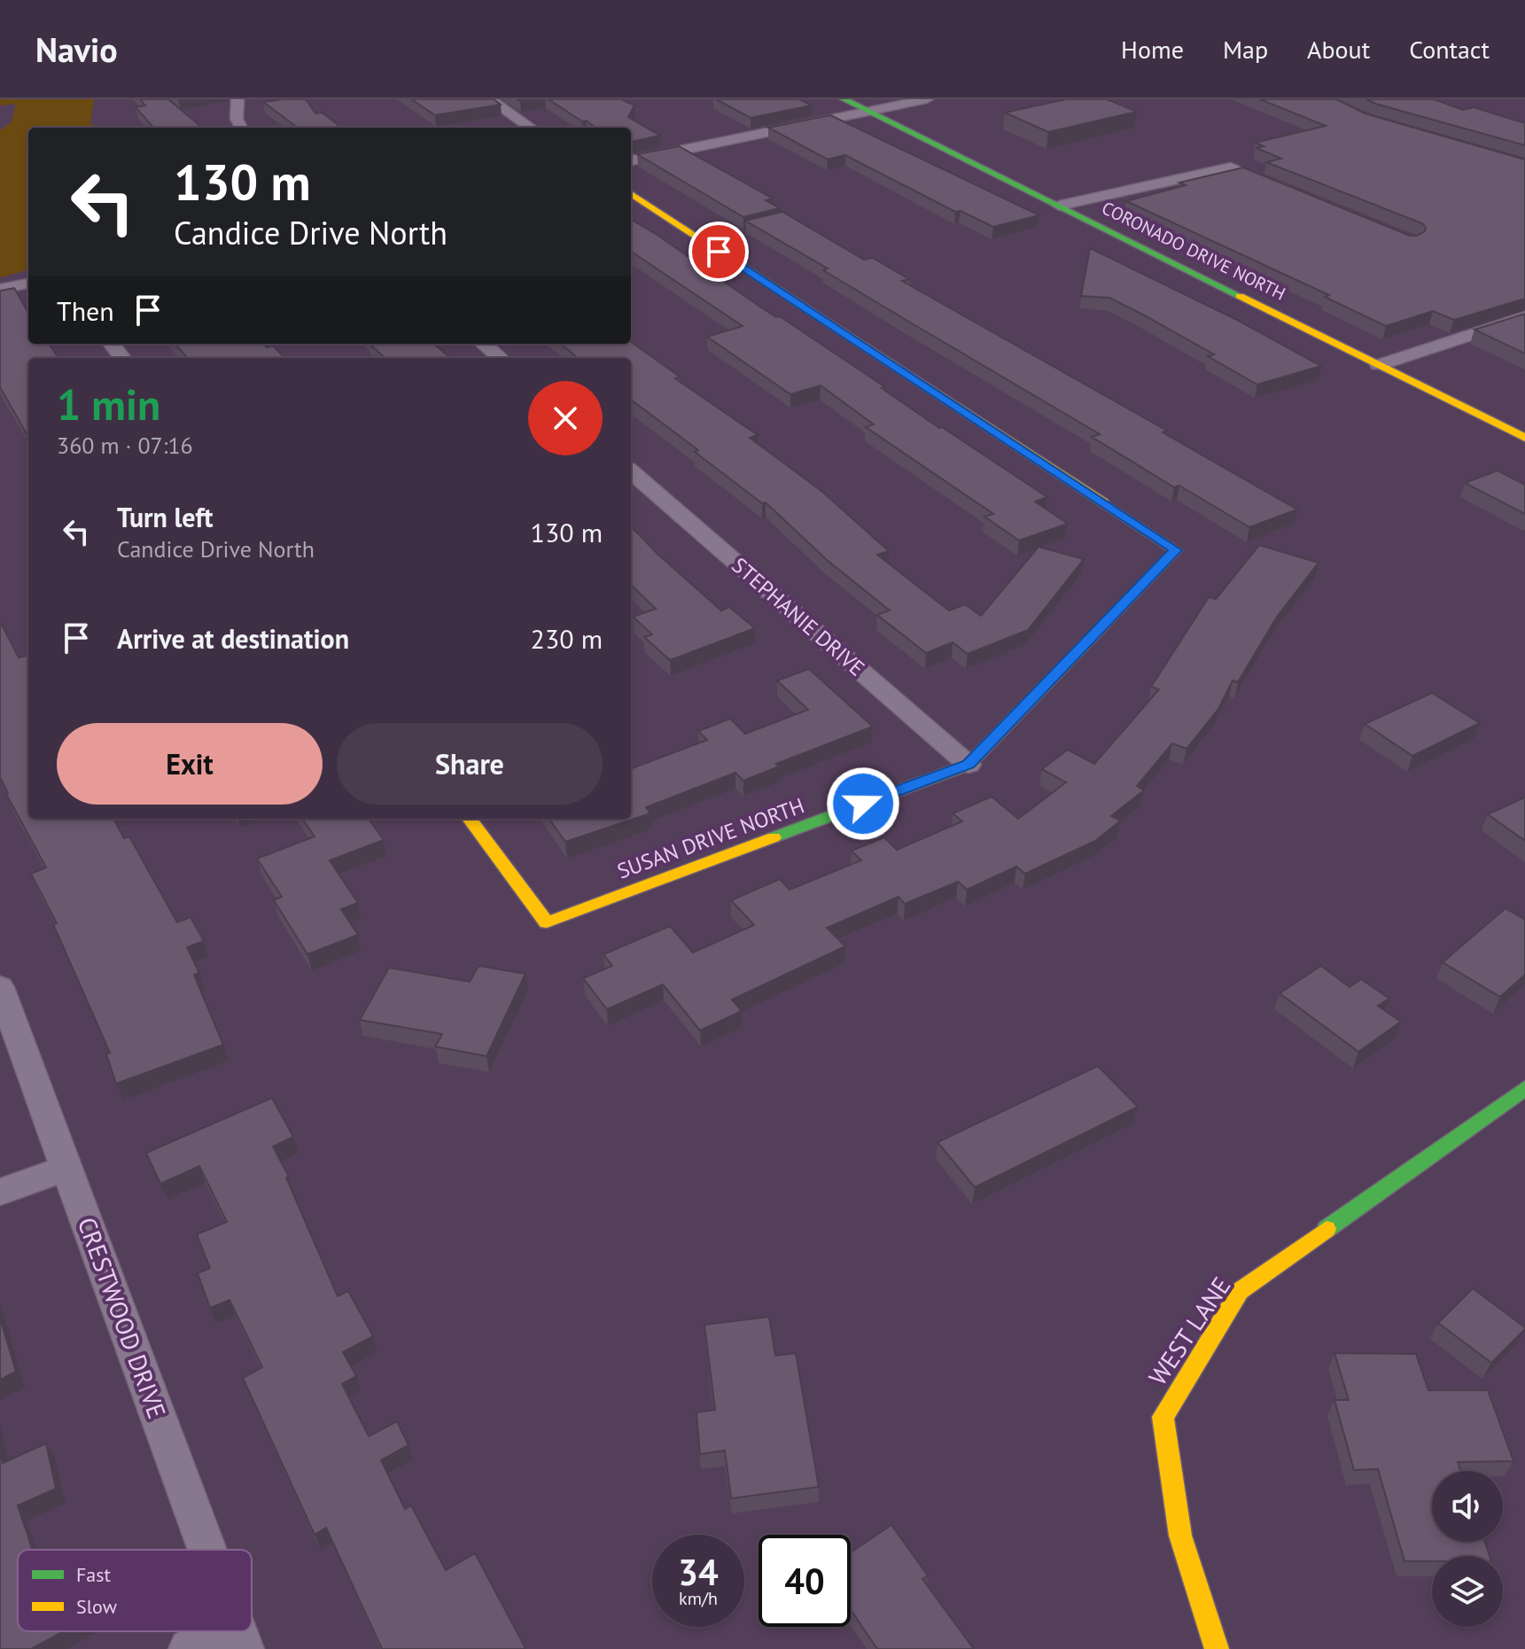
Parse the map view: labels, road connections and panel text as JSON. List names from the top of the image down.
{
  "streets": {
    "street": [
      "CORONADO DRIVE NORTH",
      "STEPHANIE DRIVE",
      "SUSAN DRIVE NORTH",
      "CRESTWOOD DRIVE",
      "WEST LANE"
    ]
  },
  "crossings": [
    ["STEPHANIE DRIVE", "SUSAN DRIVE NORTH"]
  ],
  "legend": ["Fast", "Slow"],
  "page": {
    "header": "Navio",
    "nav": [
      "Home",
      "Map",
      "About",
      "Contact"
    ],
    "turn": ["130 m", "Candice Drive North"],
    "then": "Then",
    "heading": ["1 min", "360 m · 07:16"],
    "list": [
      {
        "name": "Turn left",
        "note": "Candice Drive North",
        "value": "130 m"
      },
      {
        "name": "Arrive at destination",
        "value": "230 m"
      }
    ],
    "buttons": ["Exit", "Share"],
    "speed": "34 km/h",
    "limit": "40"
  }
}
